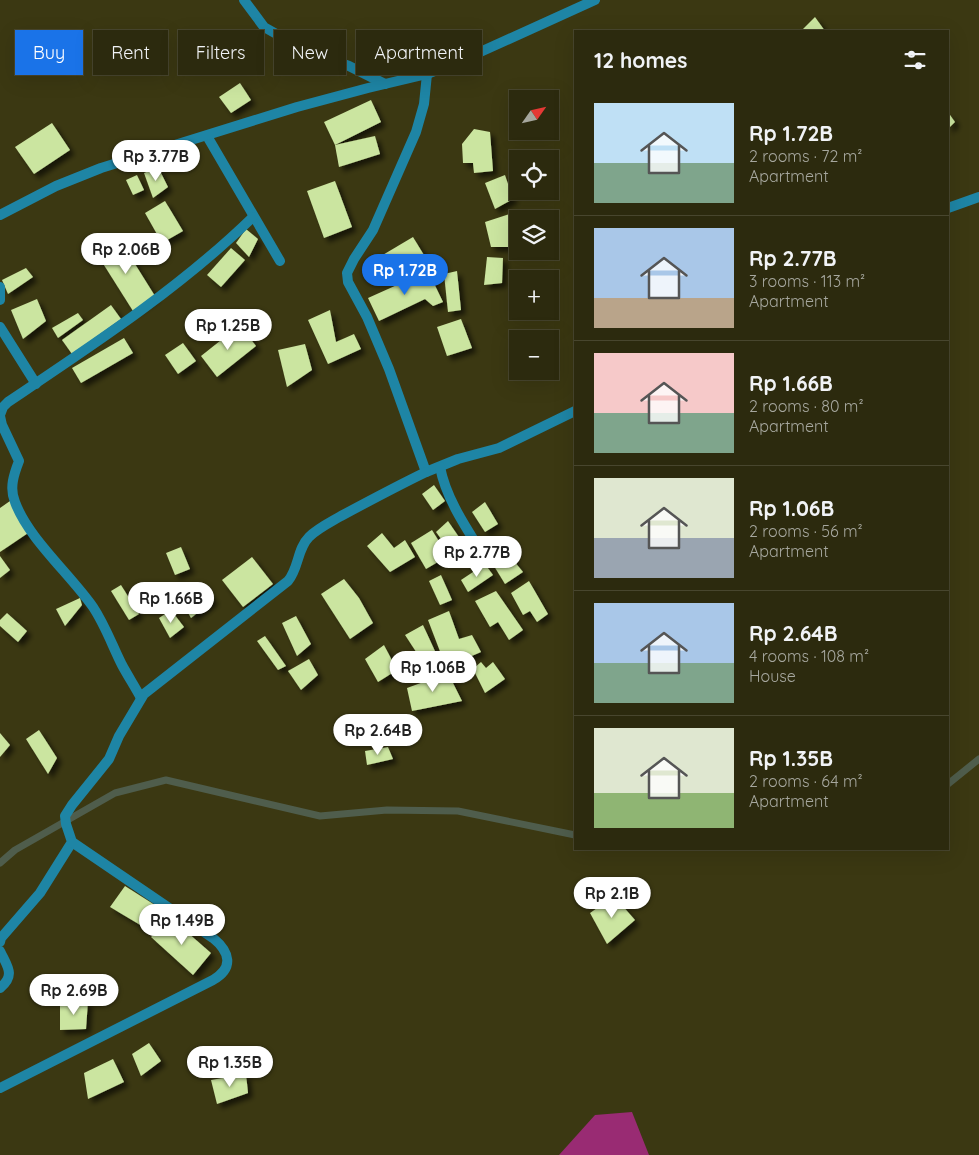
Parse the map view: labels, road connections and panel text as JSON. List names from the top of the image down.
{
  "north": "top right",
  "page": {
    "chip": [
      "Buy",
      "Rent",
      "Filters",
      "New",
      "Apartment"
    ],
    "heading": "12 homes",
    "map_buttons": ["+", "−"],
    "list": [
      {
        "name": "Rp 1.72B",
        "note": "2 rooms · 72 m² · Apartment"
      },
      {
        "name": "Rp 2.77B",
        "note": "3 rooms · 113 m² · Apartment"
      },
      {
        "name": "Rp 1.66B",
        "note": "2 rooms · 80 m² · Apartment"
      },
      {
        "name": "Rp 1.06B",
        "note": "2 rooms · 56 m² · Apartment"
      },
      {
        "name": "Rp 2.64B",
        "note": "4 rooms · 108 m² · House"
      },
      {
        "name": "Rp 1.35B",
        "note": "2 rooms · 64 m² · Apartment"
      }
    ],
    "price": [
      "Rp 3.77B",
      "Rp 2.06B",
      "Rp 1.72B",
      "Rp 1.25B",
      "Rp 2.77B",
      "Rp 1.66B",
      "Rp 1.06B",
      "Rp 2.64B",
      "Rp 2.1B",
      "Rp 1.49B",
      "Rp 2.69B",
      "Rp 1.35B"
    ]
  }
}
